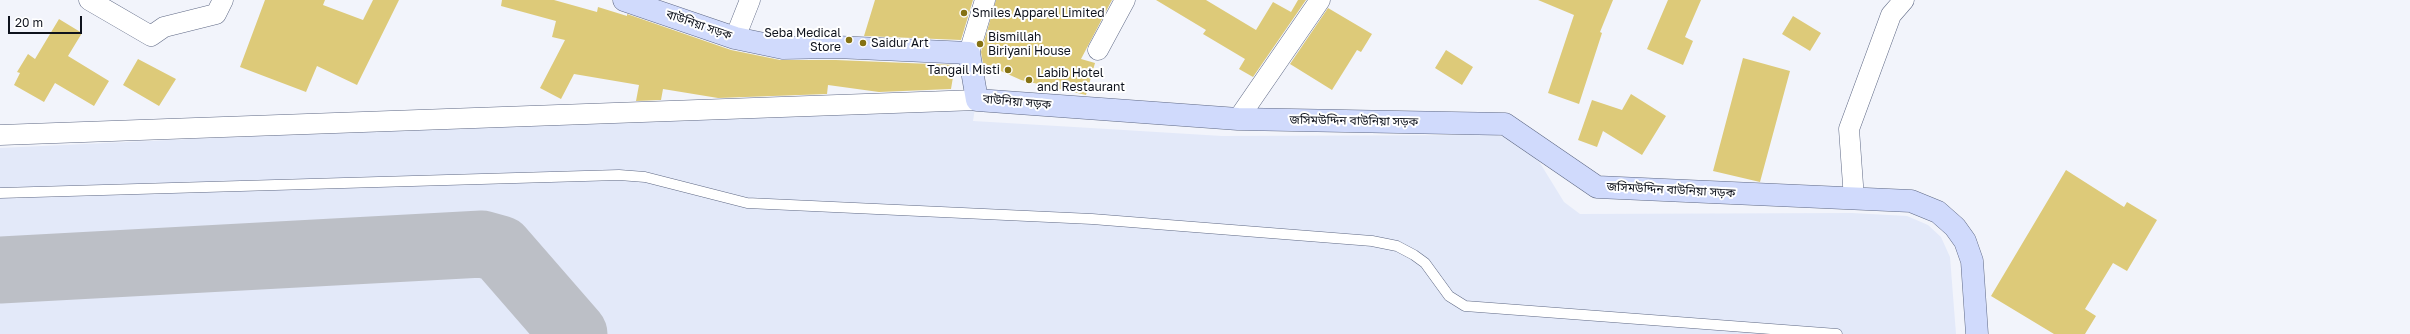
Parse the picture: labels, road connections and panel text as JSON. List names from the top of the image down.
{
  "streets": {
    "street": ["বাউনিয়া সড়ক", "জসিমউদ্দিন বাউনিয়া সড়ক"]
  },
  "crossings": [
    ["বাউনিয়া সড়ক", "জসিমউদ্দিন বাউনিয়া সড়ক"]
  ],
  "places": [
    "Smiles Apparel Limited",
    "Seba Medical Store",
    "Saidur Art",
    "Bismillah Biriyani House",
    "Tangail Misti",
    "Labib Hotel and Restaurant"
  ],
  "scale_bar": "20 m"
}
